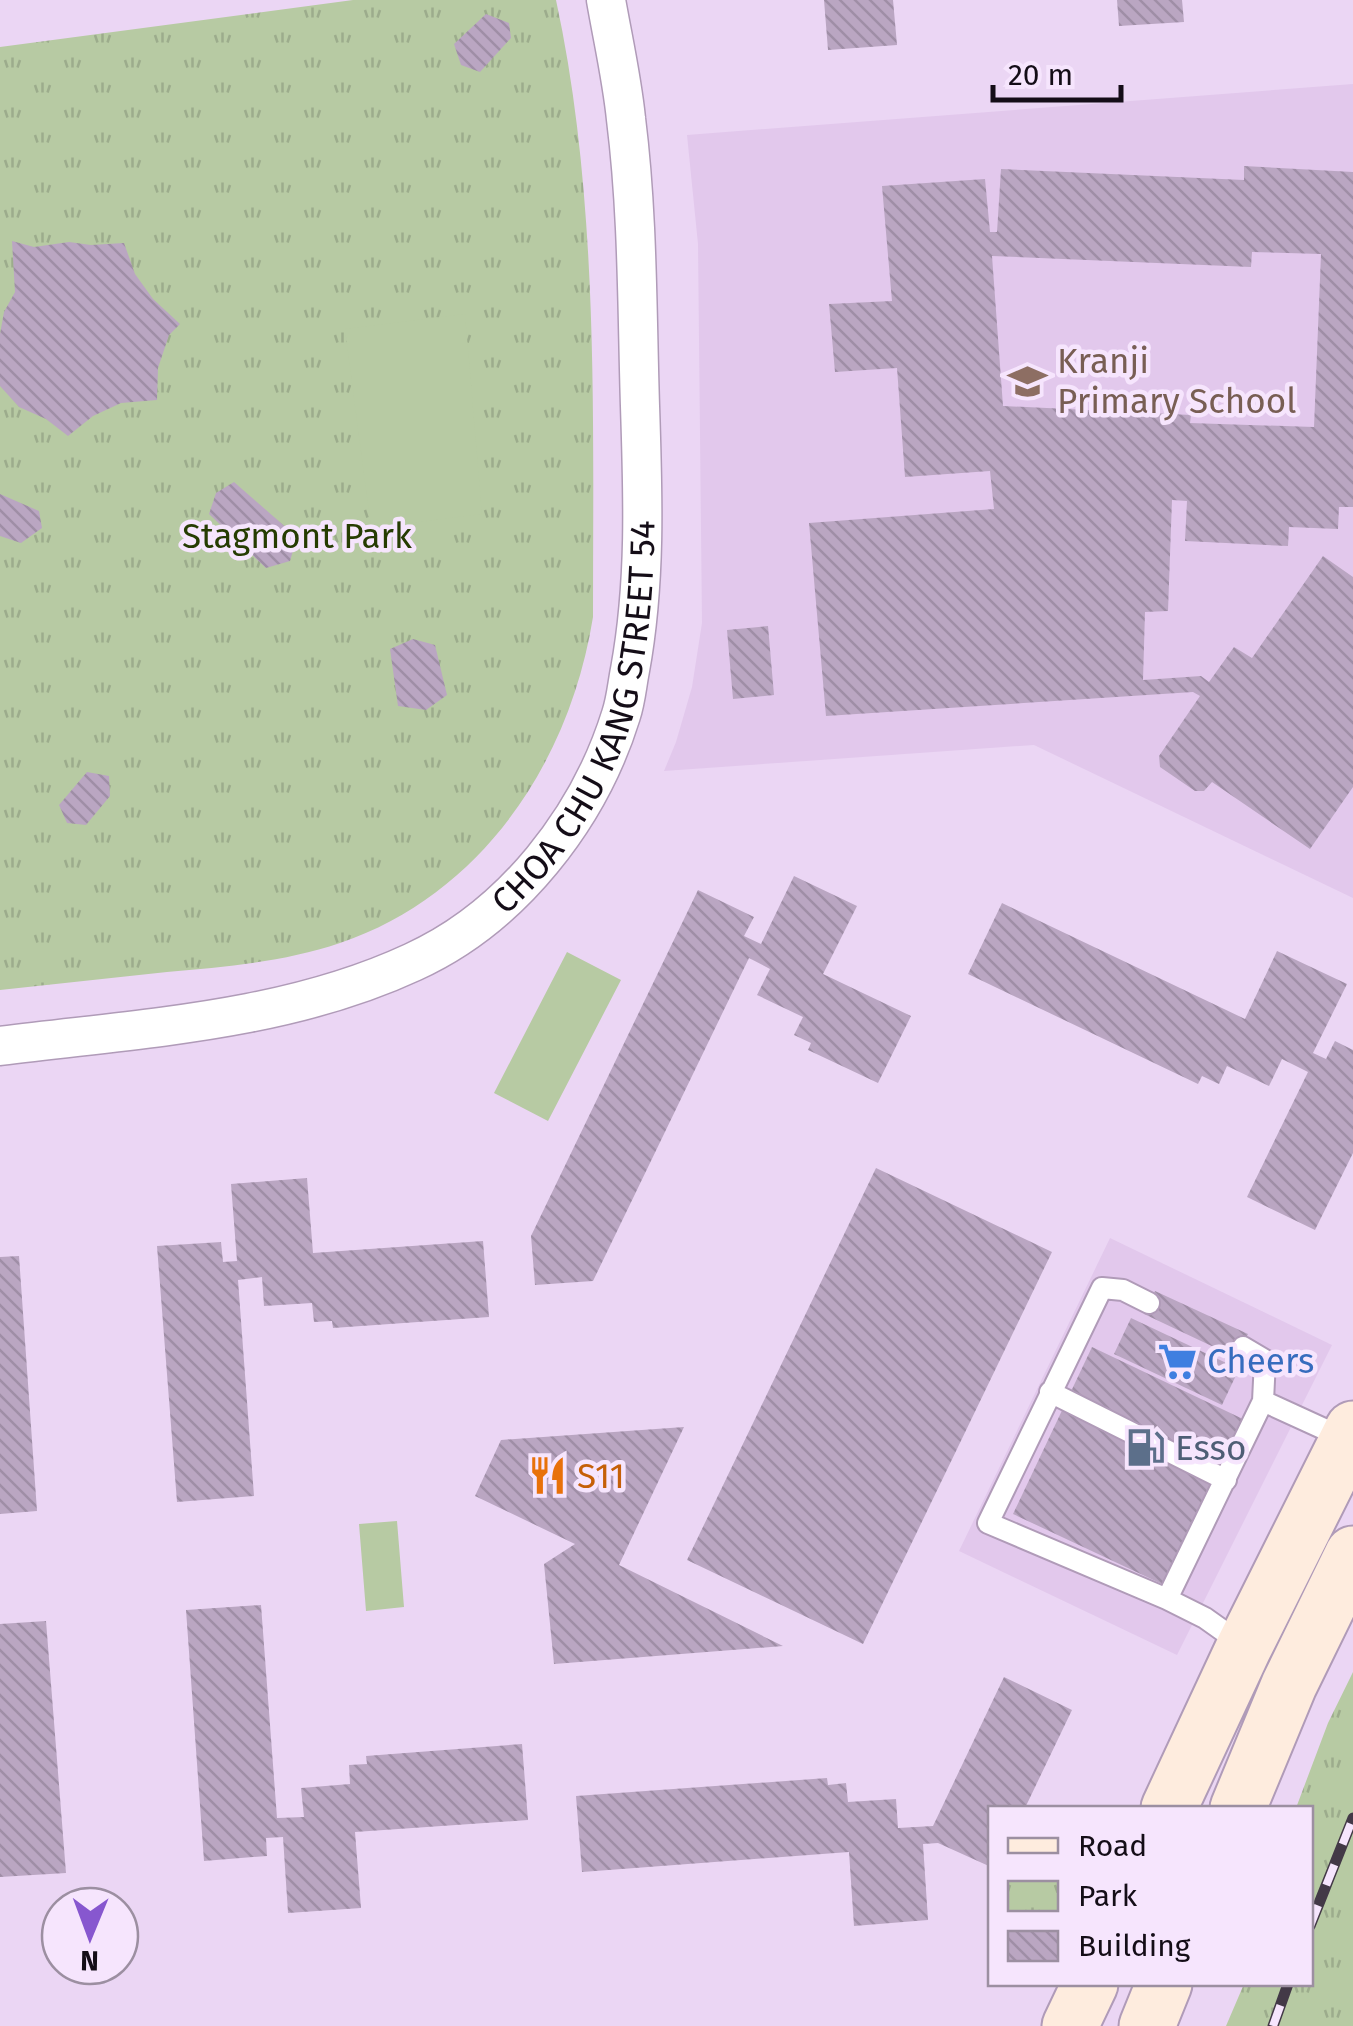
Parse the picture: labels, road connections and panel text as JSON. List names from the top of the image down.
{
  "streets": {
    "street": ["CHOA CHU KANG STREET 54"]
  },
  "parks": ["Stagmont Park"],
  "places": {
    "school or university": ["Kranji Primary School"],
    "supermarket": ["Cheers"],
    "fuel station": ["Esso"],
    "restaurant": ["S11"]
  },
  "legend": ["Road", "Park", "Building"],
  "scale_bar": "20 m",
  "north": "bottom"
}
